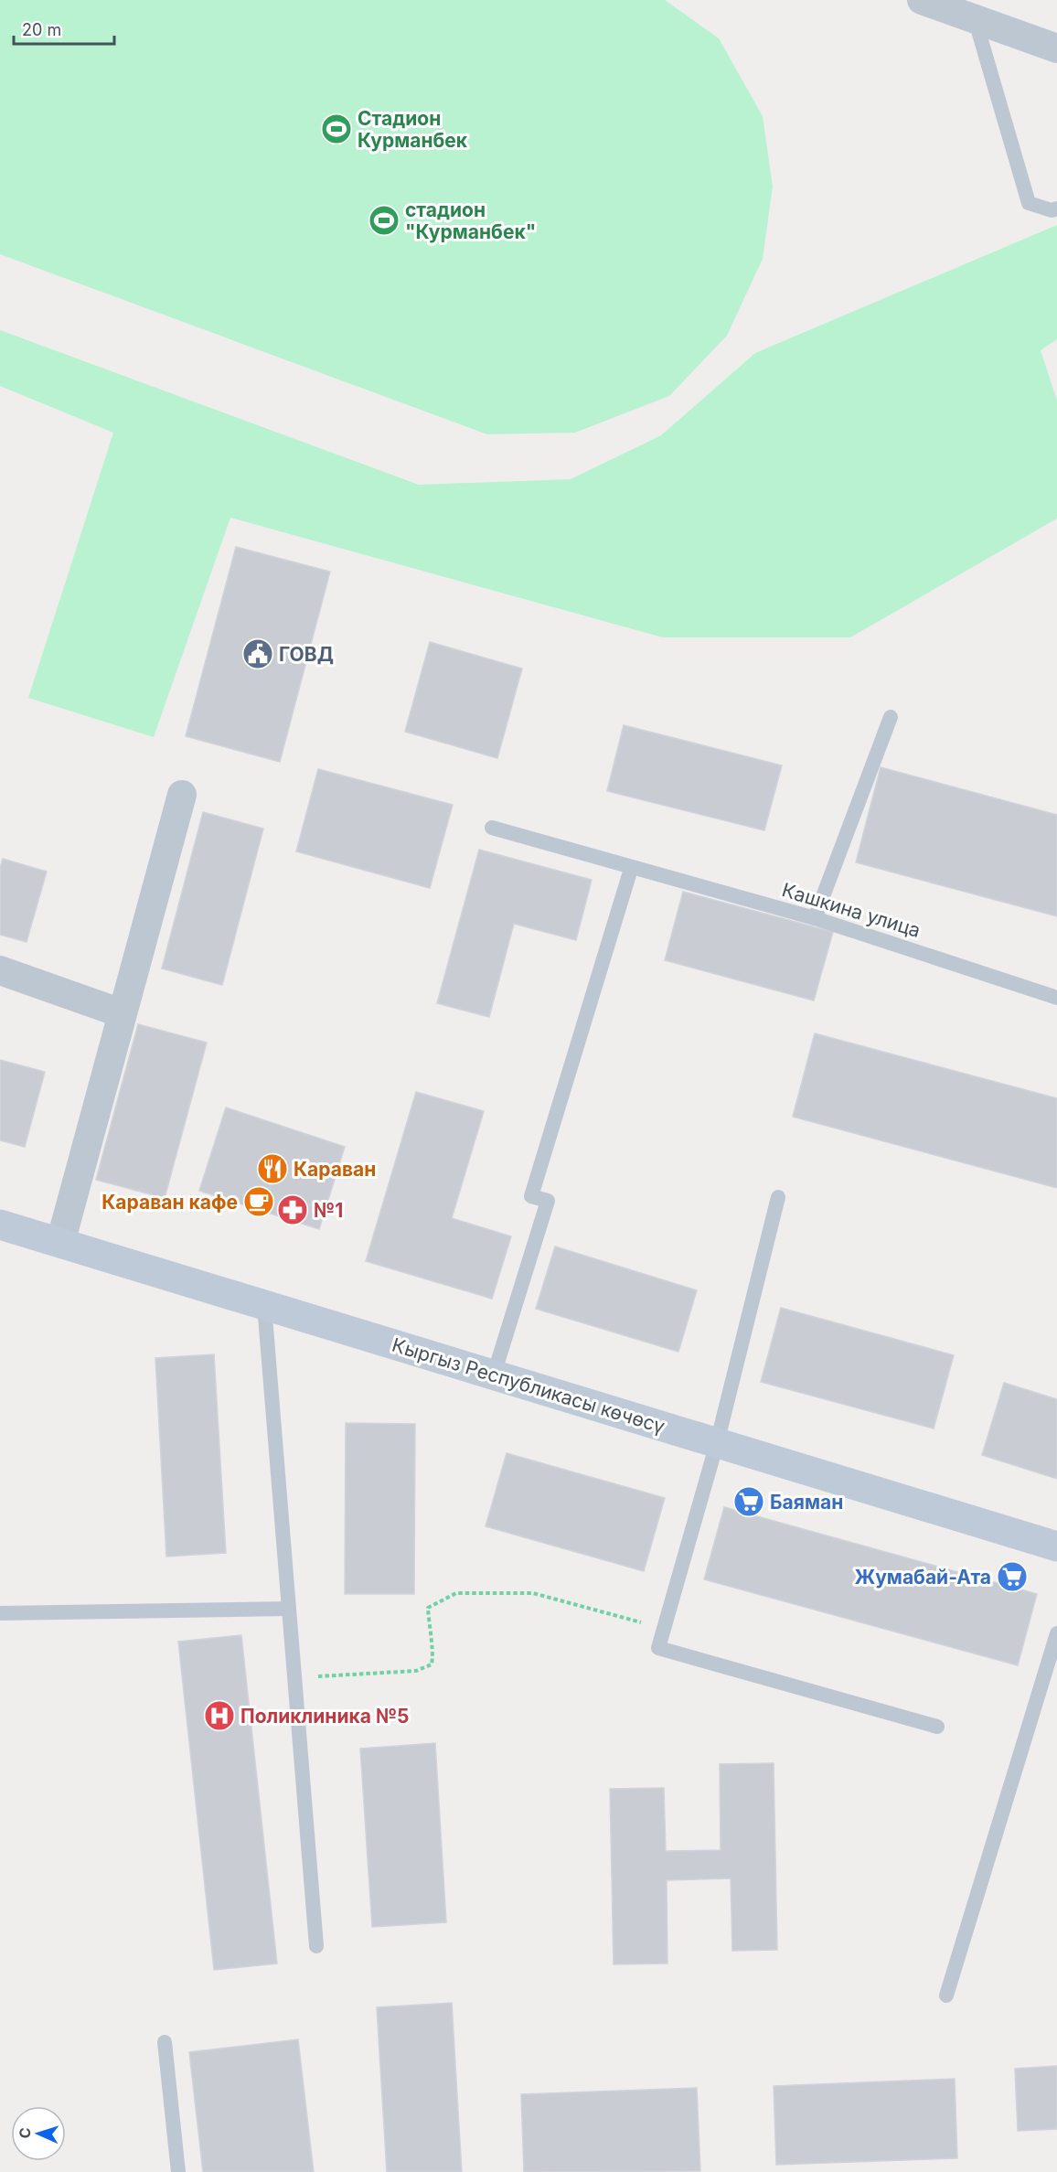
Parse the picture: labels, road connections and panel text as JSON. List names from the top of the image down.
{
  "streets": {
    "main road": ["Кыргыз Республикасы көчөсү"],
    "lane": ["Кашкина улица"]
  },
  "places": {
    "sports": ["Стадион Курманбек", "стадион \"Курманбек\""],
    "public building": ["ГОВД"],
    "restaurant": ["Караван"],
    "cafe": ["Караван кафе"],
    "pharmacy": ["№1"],
    "supermarket": ["Баяман", "Жумабай-Ата"],
    "hospital": ["Поликлиника №5"]
  },
  "scale_bar": "20 m",
  "north": "left"
}
